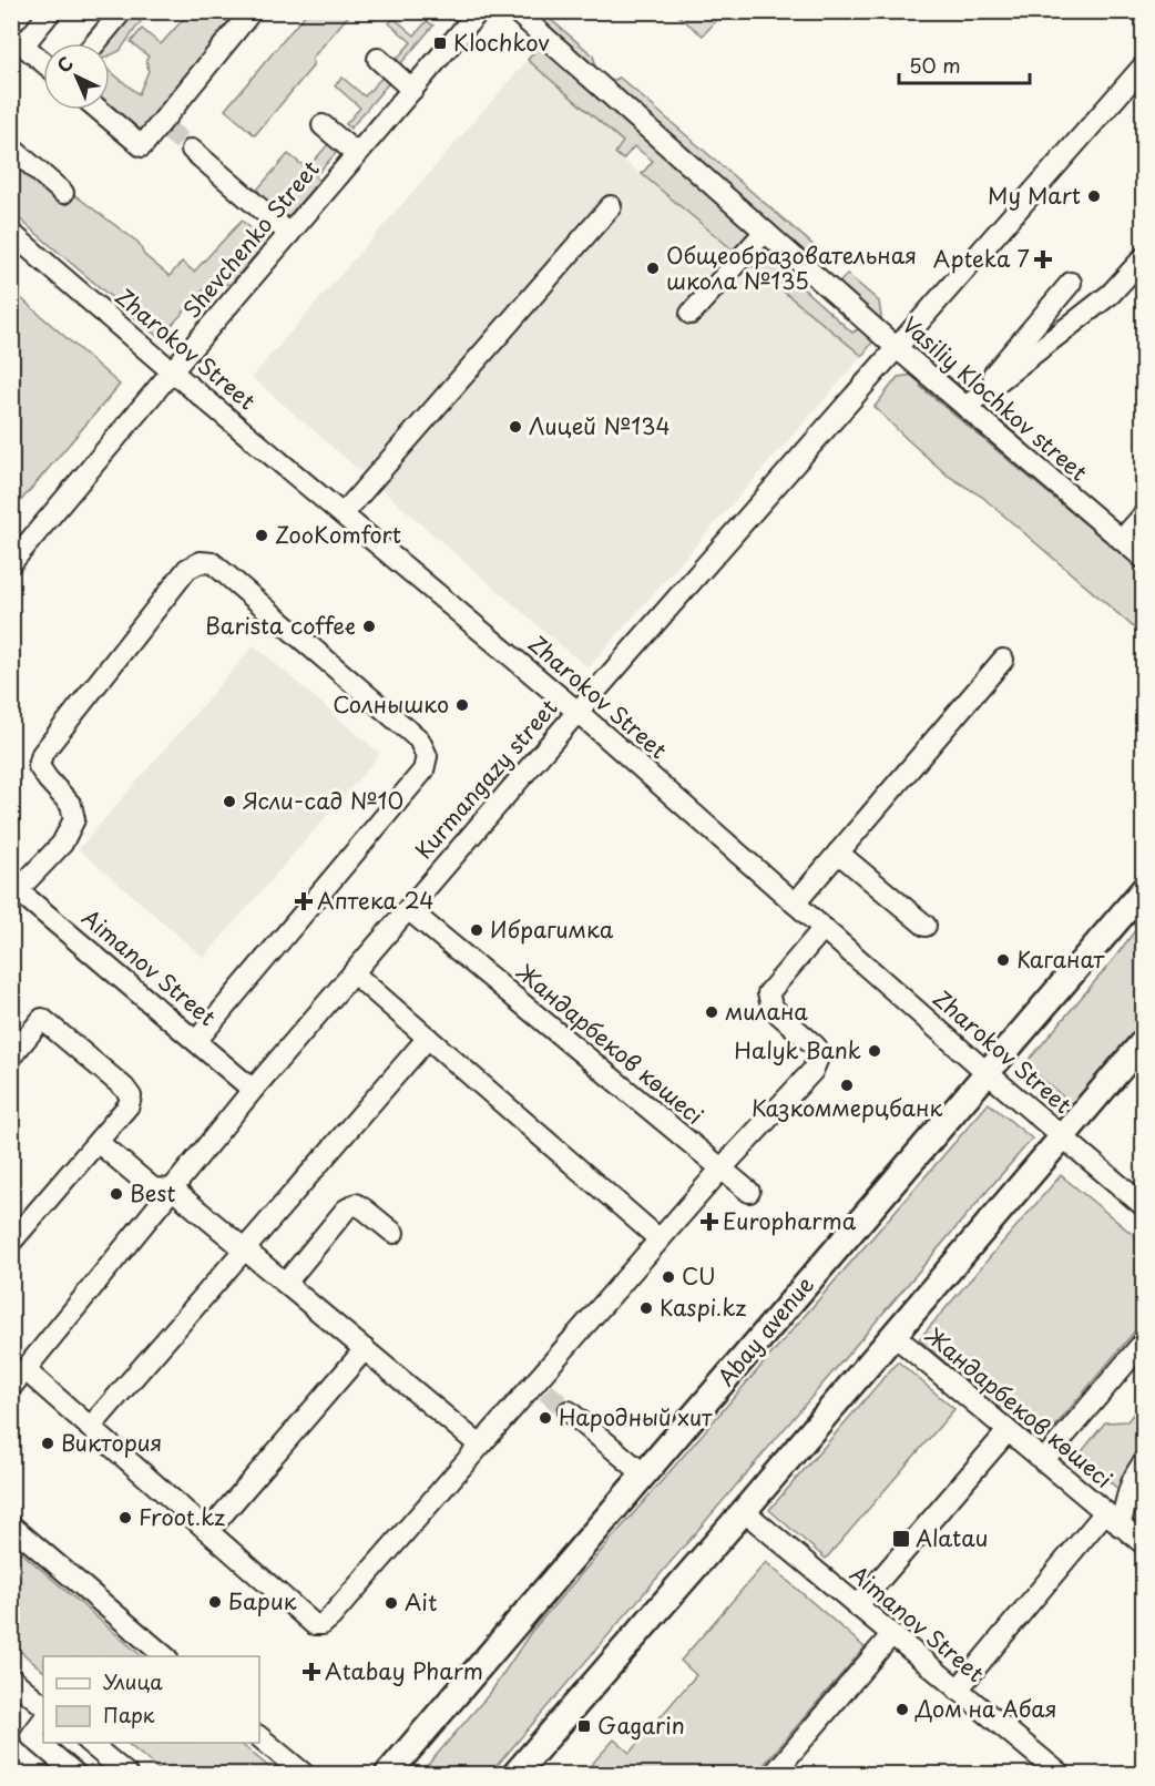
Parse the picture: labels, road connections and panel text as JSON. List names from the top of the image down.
{
  "streets": {
    "main road": ["Abay avenue"],
    "street": [
      "Shevchenko Street",
      "Zharokov Street",
      "Vasiliy Klochkov street",
      "Kurmangazy street",
      "Aimanov Street",
      "Жандарбеков көшесі"
    ]
  },
  "crossings": [
    ["Shevchenko Street", "Zharokov Street"],
    ["Zharokov Street", "Kurmangazy street"],
    ["Zharokov Street", "Abay avenue"],
    ["Vasiliy Klochkov street", "Kurmangazy street"],
    ["Kurmangazy street", "Aimanov Street"],
    ["Kurmangazy street", "Жандарбеков көшесі"]
  ],
  "places": {
    "transit": ["Klochkov", "Alatau", "Gagarin"],
    "other": [
      "My Mart",
      "Общеобразовательная школа №135",
      "Лицей №134",
      "ZooKomfort",
      "Barista coffee",
      "Солнышко",
      "Ясли-сад №10",
      "Ибрагимка",
      "Каганат",
      "милана",
      "Halyk Bank",
      "Казкоммерцбанк",
      "Best",
      "CU",
      "Kaspi.kz",
      "Народный хит",
      "Виктория",
      "Froot.kz",
      "Барик",
      "Ait",
      "Дом на Абая"
    ],
    "health": [
      "Apteka 7",
      "Аптека 24",
      "Europharma",
      "Atabay Pharm"
    ]
  },
  "legend": ["Улица", "Парк"],
  "scale_bar": "50 m",
  "north": "top left"
}
